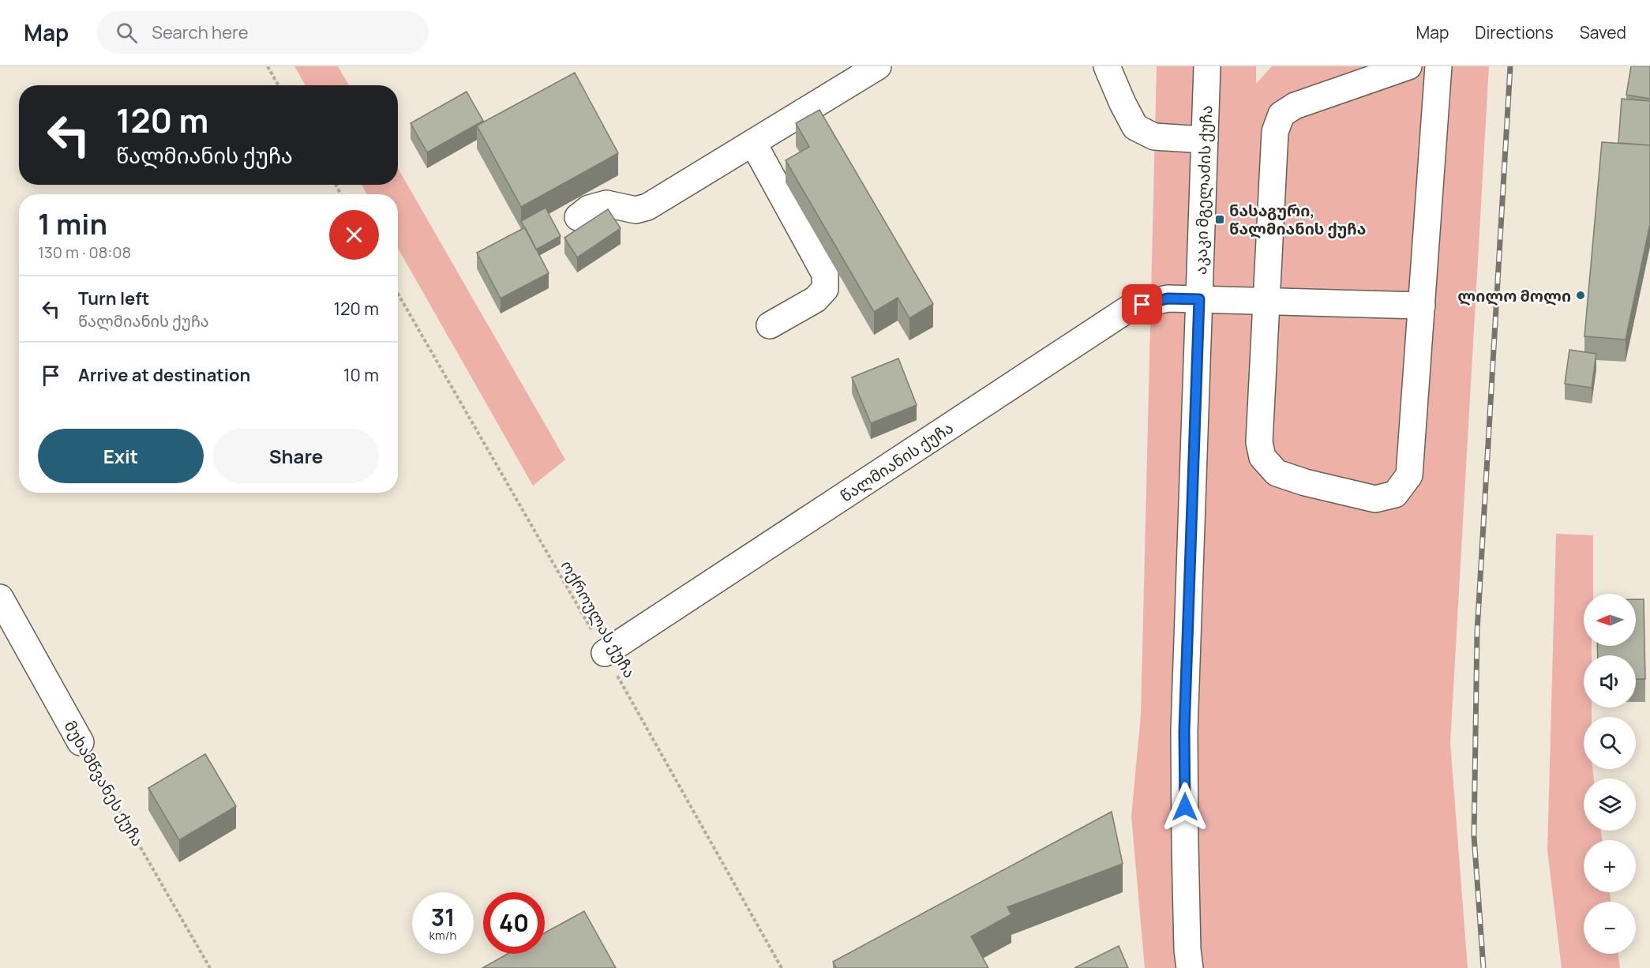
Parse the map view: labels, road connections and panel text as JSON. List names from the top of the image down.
{
  "streets": {
    "street": ["აკაკი მგელაძის ქუჩა", "წალმიანის ქუჩა", "მუხამწვანეს ქუჩა"],
    "path": ["ოქროულას ქუჩა"]
  },
  "crossings": [
    ["აკაკი მგელაძის ქუჩა", "წალმიანის ქუჩა"],
    ["წალმიანის ქუჩა", "ოქროულას ქუჩა"]
  ],
  "places": {
    "transit": ["ნასაგური, წალმიანის ქუჩა"],
    "other": ["ლილო მოლი"]
  },
  "north": "left",
  "page": {
    "header": "Map",
    "search": "Search here",
    "nav": ["Map", "Directions", "Saved"],
    "turn": ["120 m", "წალმიანის ქუჩა"],
    "heading": ["1 min", "130 m · 08:08"],
    "list": [
      {
        "name": "Turn left",
        "note": "წალმიანის ქუჩა",
        "value": "120 m"
      },
      {
        "name": "Arrive at destination",
        "value": "10 m"
      }
    ],
    "buttons": ["Exit", "Share"],
    "map_buttons": ["+", "−"],
    "speed": "31 km/h",
    "limit": "40"
  }
}
